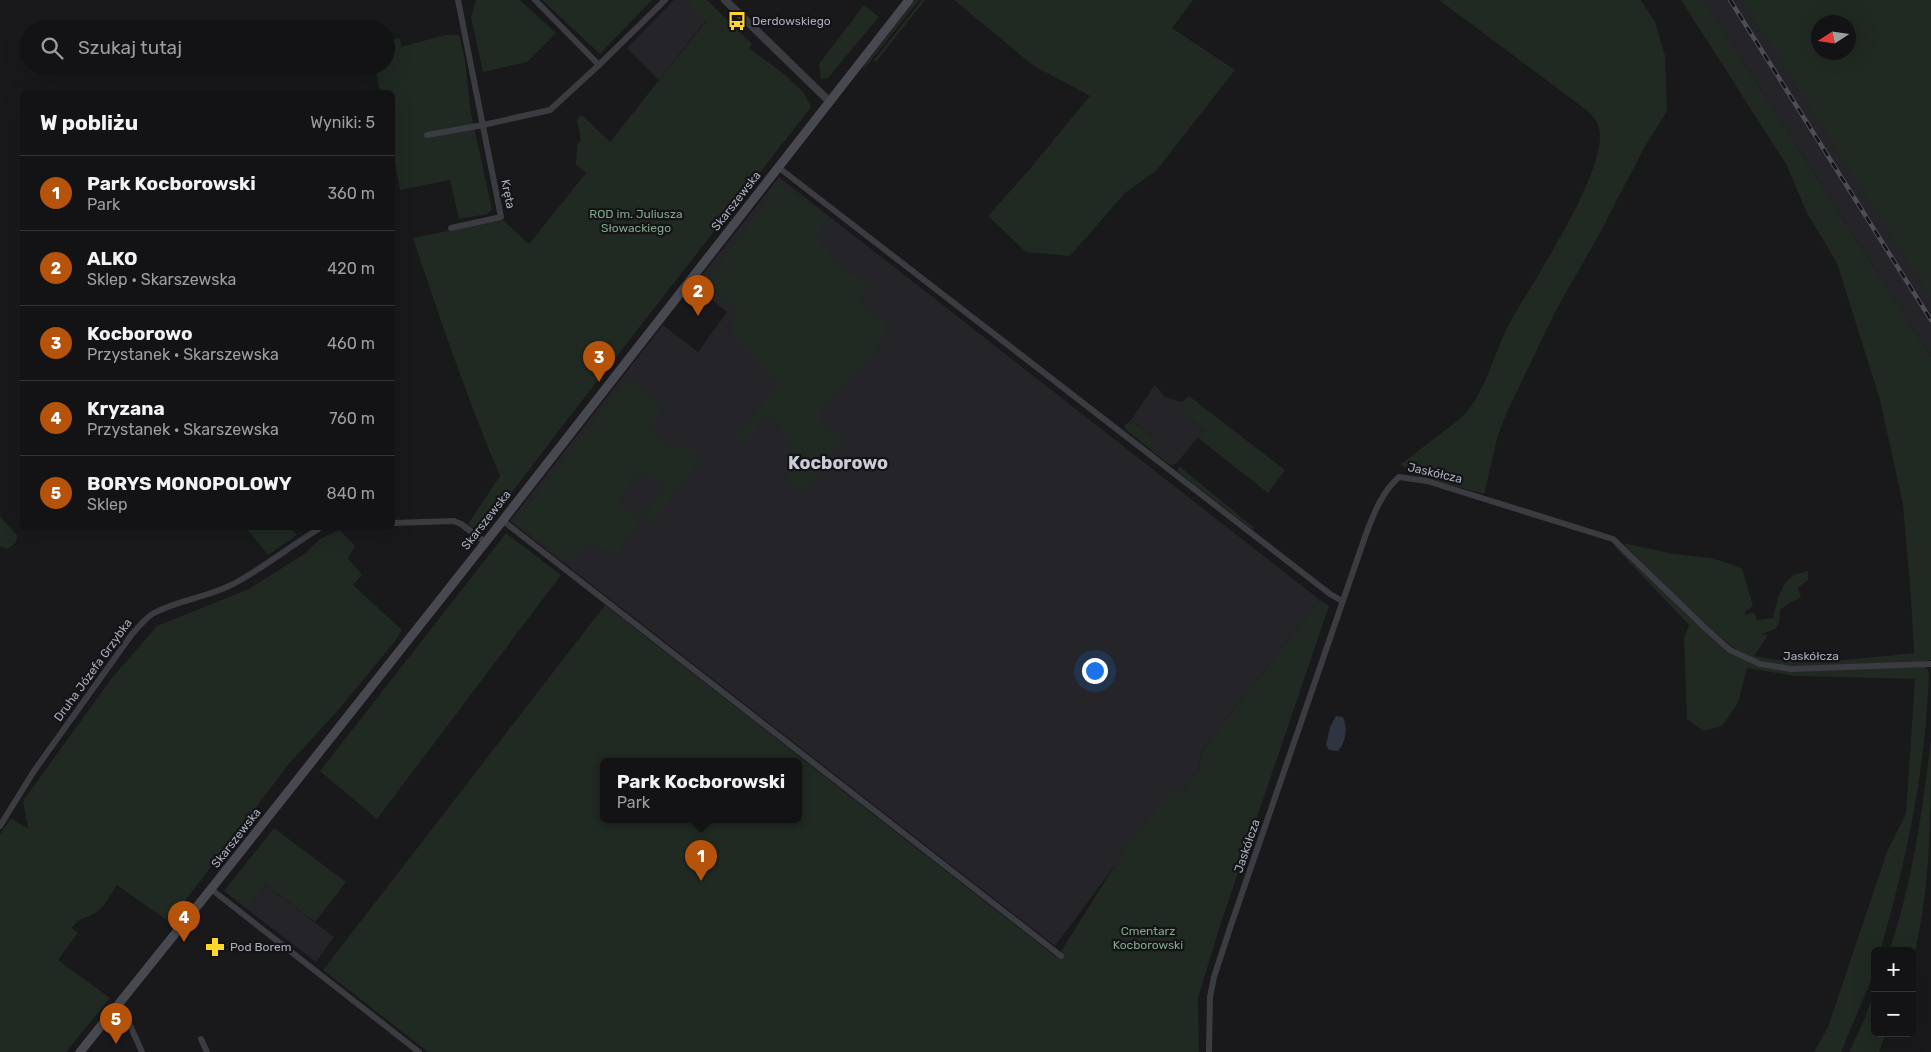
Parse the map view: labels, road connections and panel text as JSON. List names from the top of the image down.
{
  "streets": {
    "main road": ["Skarszewska"],
    "street": ["Kręta", "Jaskółcza", "Druha Józefa Grzybka"]
  },
  "districts": ["Kocborowo"],
  "parks": ["ROD im. Juliusza Słowackiego", "Cmentarz Kocborowski"],
  "places": {
    "bus stop": ["Derdowskiego"],
    "pharmacy": ["Pod Borem"]
  },
  "north": "left",
  "page": {
    "search": "Szukaj tutaj",
    "heading": ["W pobliżu", "Wyniki: 5"],
    "list": [
      {
        "mark": "1",
        "name": "Park Kocborowski",
        "note": "Park",
        "value": "360 m"
      },
      {
        "mark": "2",
        "name": "ALKO",
        "note": "Sklep · Skarszewska",
        "value": "420 m"
      },
      {
        "mark": "3",
        "name": "Kocborowo",
        "note": "Przystanek · Skarszewska",
        "value": "460 m"
      },
      {
        "mark": "4",
        "name": "Kryzana",
        "note": "Przystanek · Skarszewska",
        "value": "760 m"
      },
      {
        "mark": "5",
        "name": "BORYS MONOPOLOWY",
        "note": "Sklep",
        "value": "840 m"
      }
    ],
    "pins": [
      "2",
      "3",
      "1",
      "4",
      "5"
    ],
    "popup": ["Park Kocborowski", "Park"],
    "map_buttons": ["+", "−"]
  }
}
